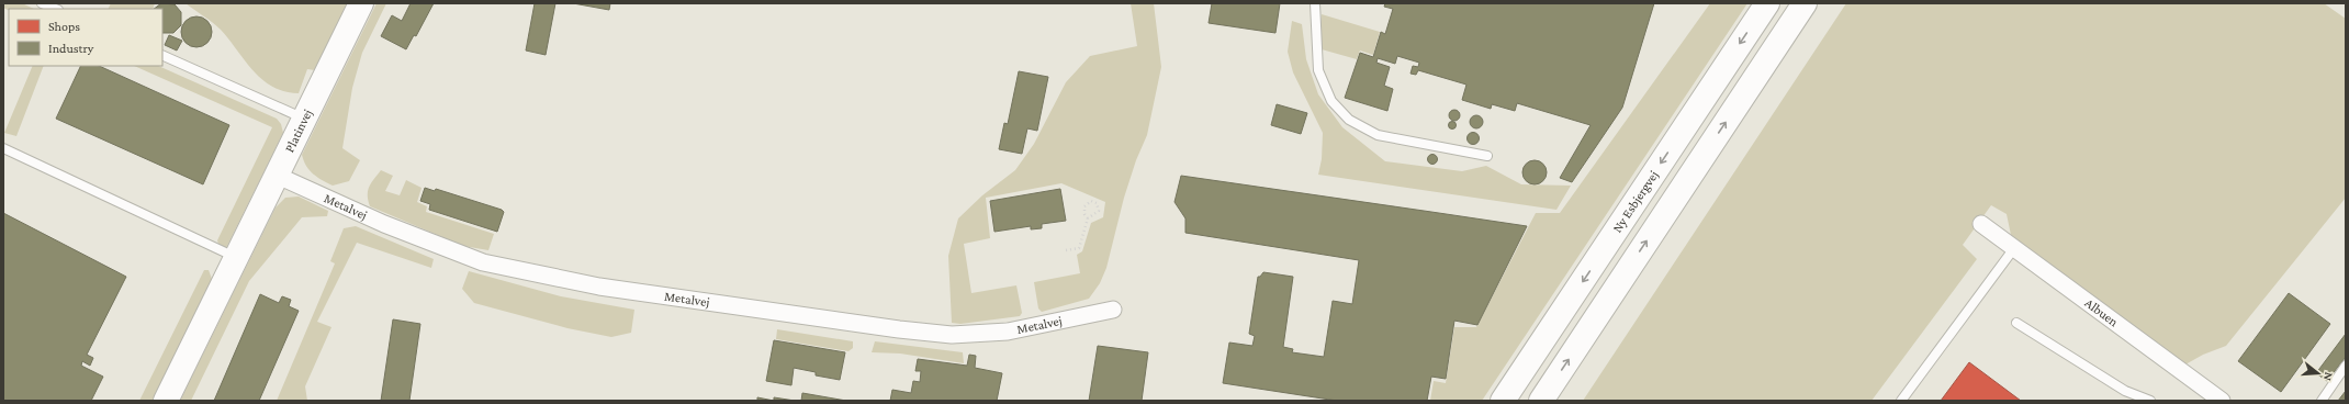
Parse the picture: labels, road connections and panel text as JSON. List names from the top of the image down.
{
  "streets": {
    "street": [
      "Platinvej",
      "Ny Esbjergvej",
      "Metalvej",
      "Albuen"
    ]
  },
  "crossings": [
    ["Platinvej", "Metalvej"]
  ],
  "legend": ["Shops", "Industry"],
  "north": "right"
}
